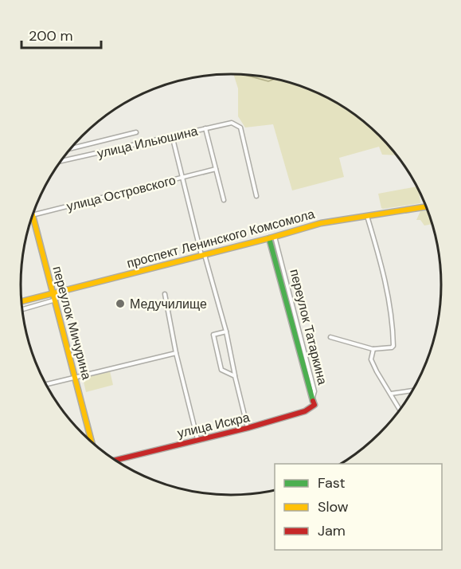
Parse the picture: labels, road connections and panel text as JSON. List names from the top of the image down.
{
  "streets": {
    "main road": [
      "проспект Ленинского Комсомола",
      "переулок Мичурина",
      "переулок Татаркина",
      "улица Искра"
    ],
    "street": ["улица Ильюшина", "улица Островского"]
  },
  "crossings": [
    ["улица Островского", "переулок Мичурина"],
    ["проспект Ленинского Комсомола", "переулок Мичурина"],
    ["проспект Ленинского Комсомола", "переулок Татаркина"],
    ["переулок Татаркина", "улица Искра"]
  ],
  "places": ["Медучилище"],
  "legend": ["Fast", "Slow", "Jam"],
  "scale_bar": "200 m"
}
